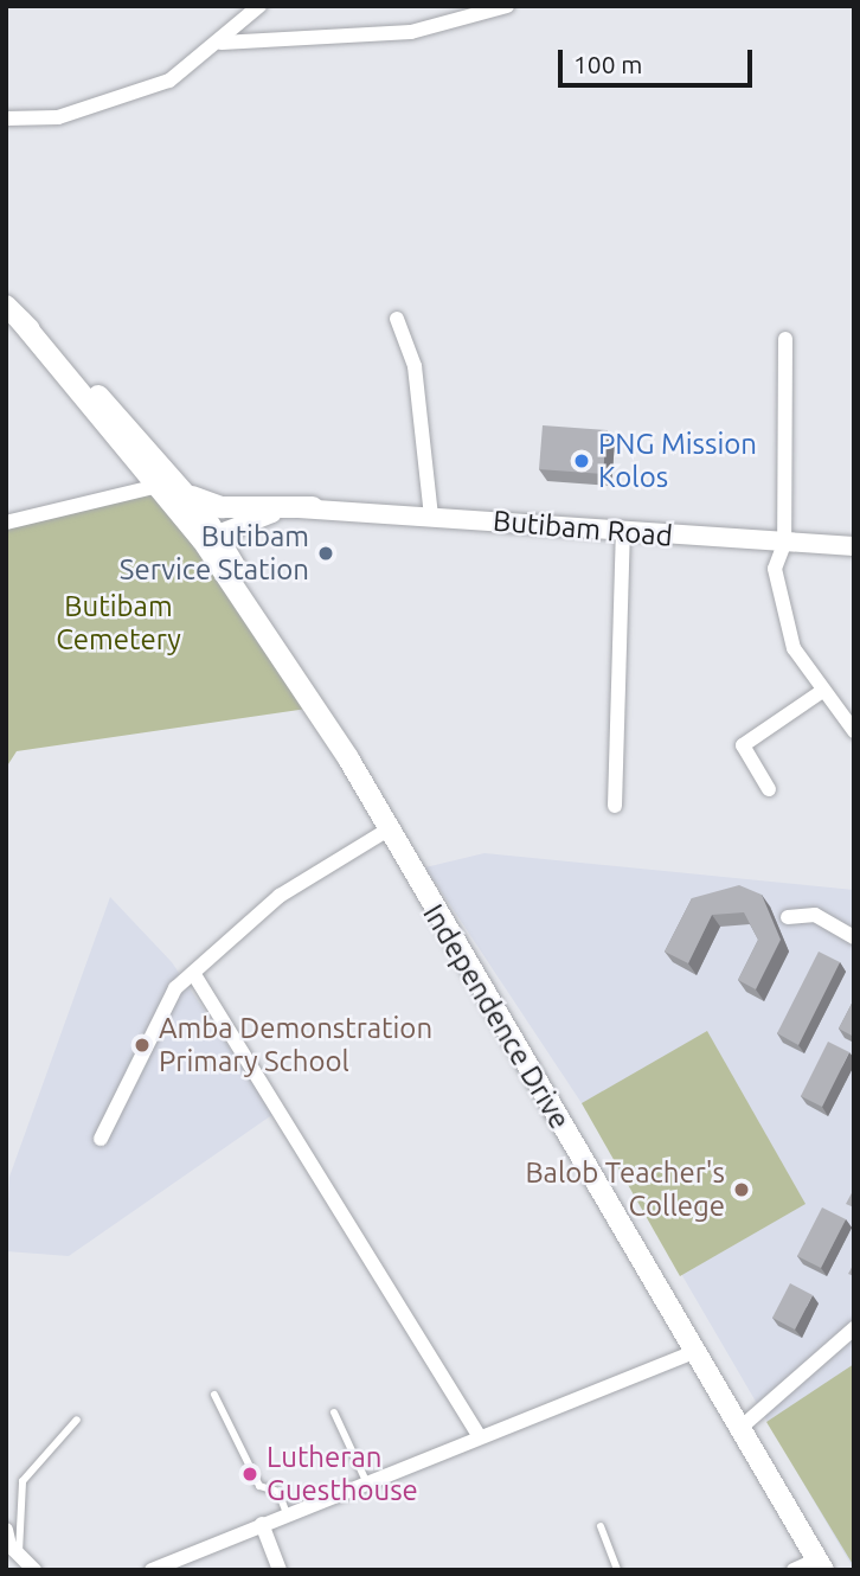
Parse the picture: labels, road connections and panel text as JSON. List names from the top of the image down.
{
  "streets": {
    "main road": ["Independence Drive"],
    "street": ["Butibam Road"]
  },
  "crossings": [
    ["Butibam Road", "Independence Drive"]
  ],
  "parks": ["Butibam Cemetery"],
  "places": [
    "PNG Mission Kolos",
    "Butibam Service Station",
    "Amba Demonstration Primary School",
    "Balob Teacher's College",
    "Lutheran Guesthouse"
  ],
  "scale_bar": "100 m"
}
